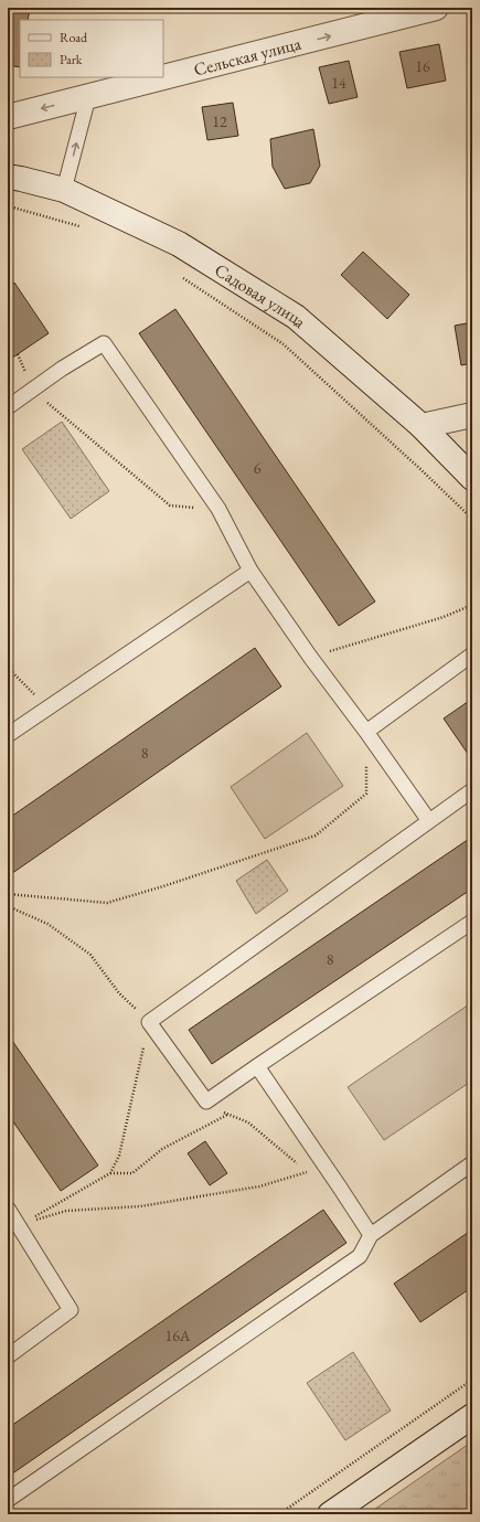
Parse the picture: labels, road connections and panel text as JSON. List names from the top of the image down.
{
  "streets": {
    "street": ["Сельская улица", "Садовая улица"]
  },
  "house_numbers": [
    "16",
    "14",
    "12",
    "6",
    "8",
    "8",
    "16А"
  ],
  "legend": ["Road", "Park"]
}
